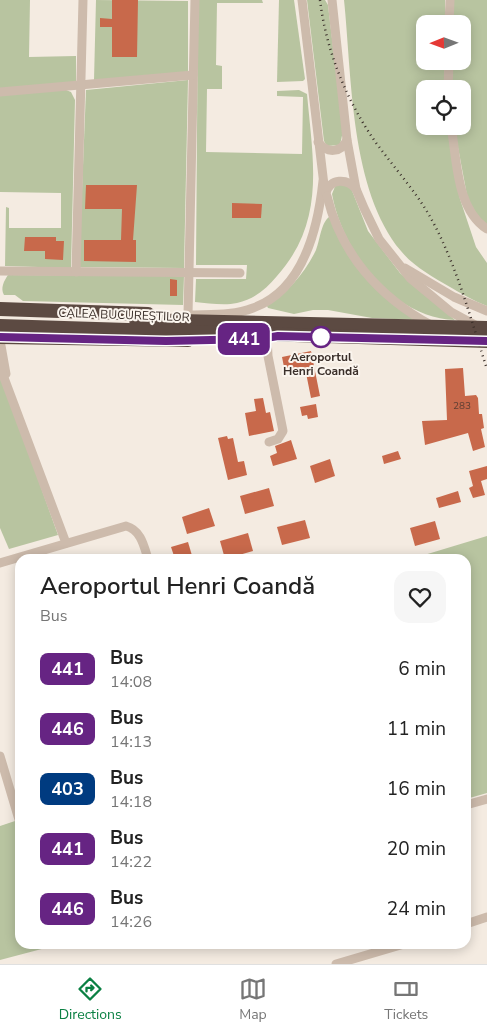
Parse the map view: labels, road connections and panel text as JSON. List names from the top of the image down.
{
  "streets": {
    "highway": ["CALEA BUCUREȘTILOR"]
  },
  "places": ["Aeroportul Henri Coandă"],
  "lines": ["bus line 441"],
  "house_numbers": ["283"],
  "north": "left",
  "page": {
    "on_map": "441",
    "heading": ["Aeroportul Henri Coandă", "Bus"],
    "list": [
      {
        "mark": "441",
        "name": "Bus",
        "note": "14:08",
        "value": "6 min"
      },
      {
        "mark": "446",
        "name": "Bus",
        "note": "14:13",
        "value": "11 min"
      },
      {
        "mark": "403",
        "name": "Bus",
        "note": "14:18",
        "value": "16 min"
      },
      {
        "mark": "441",
        "name": "Bus",
        "note": "14:22",
        "value": "20 min"
      },
      {
        "mark": "446",
        "name": "Bus",
        "note": "14:26",
        "value": "24 min"
      }
    ],
    "tabs": ["Directions", "Map", "Tickets"]
  }
}
